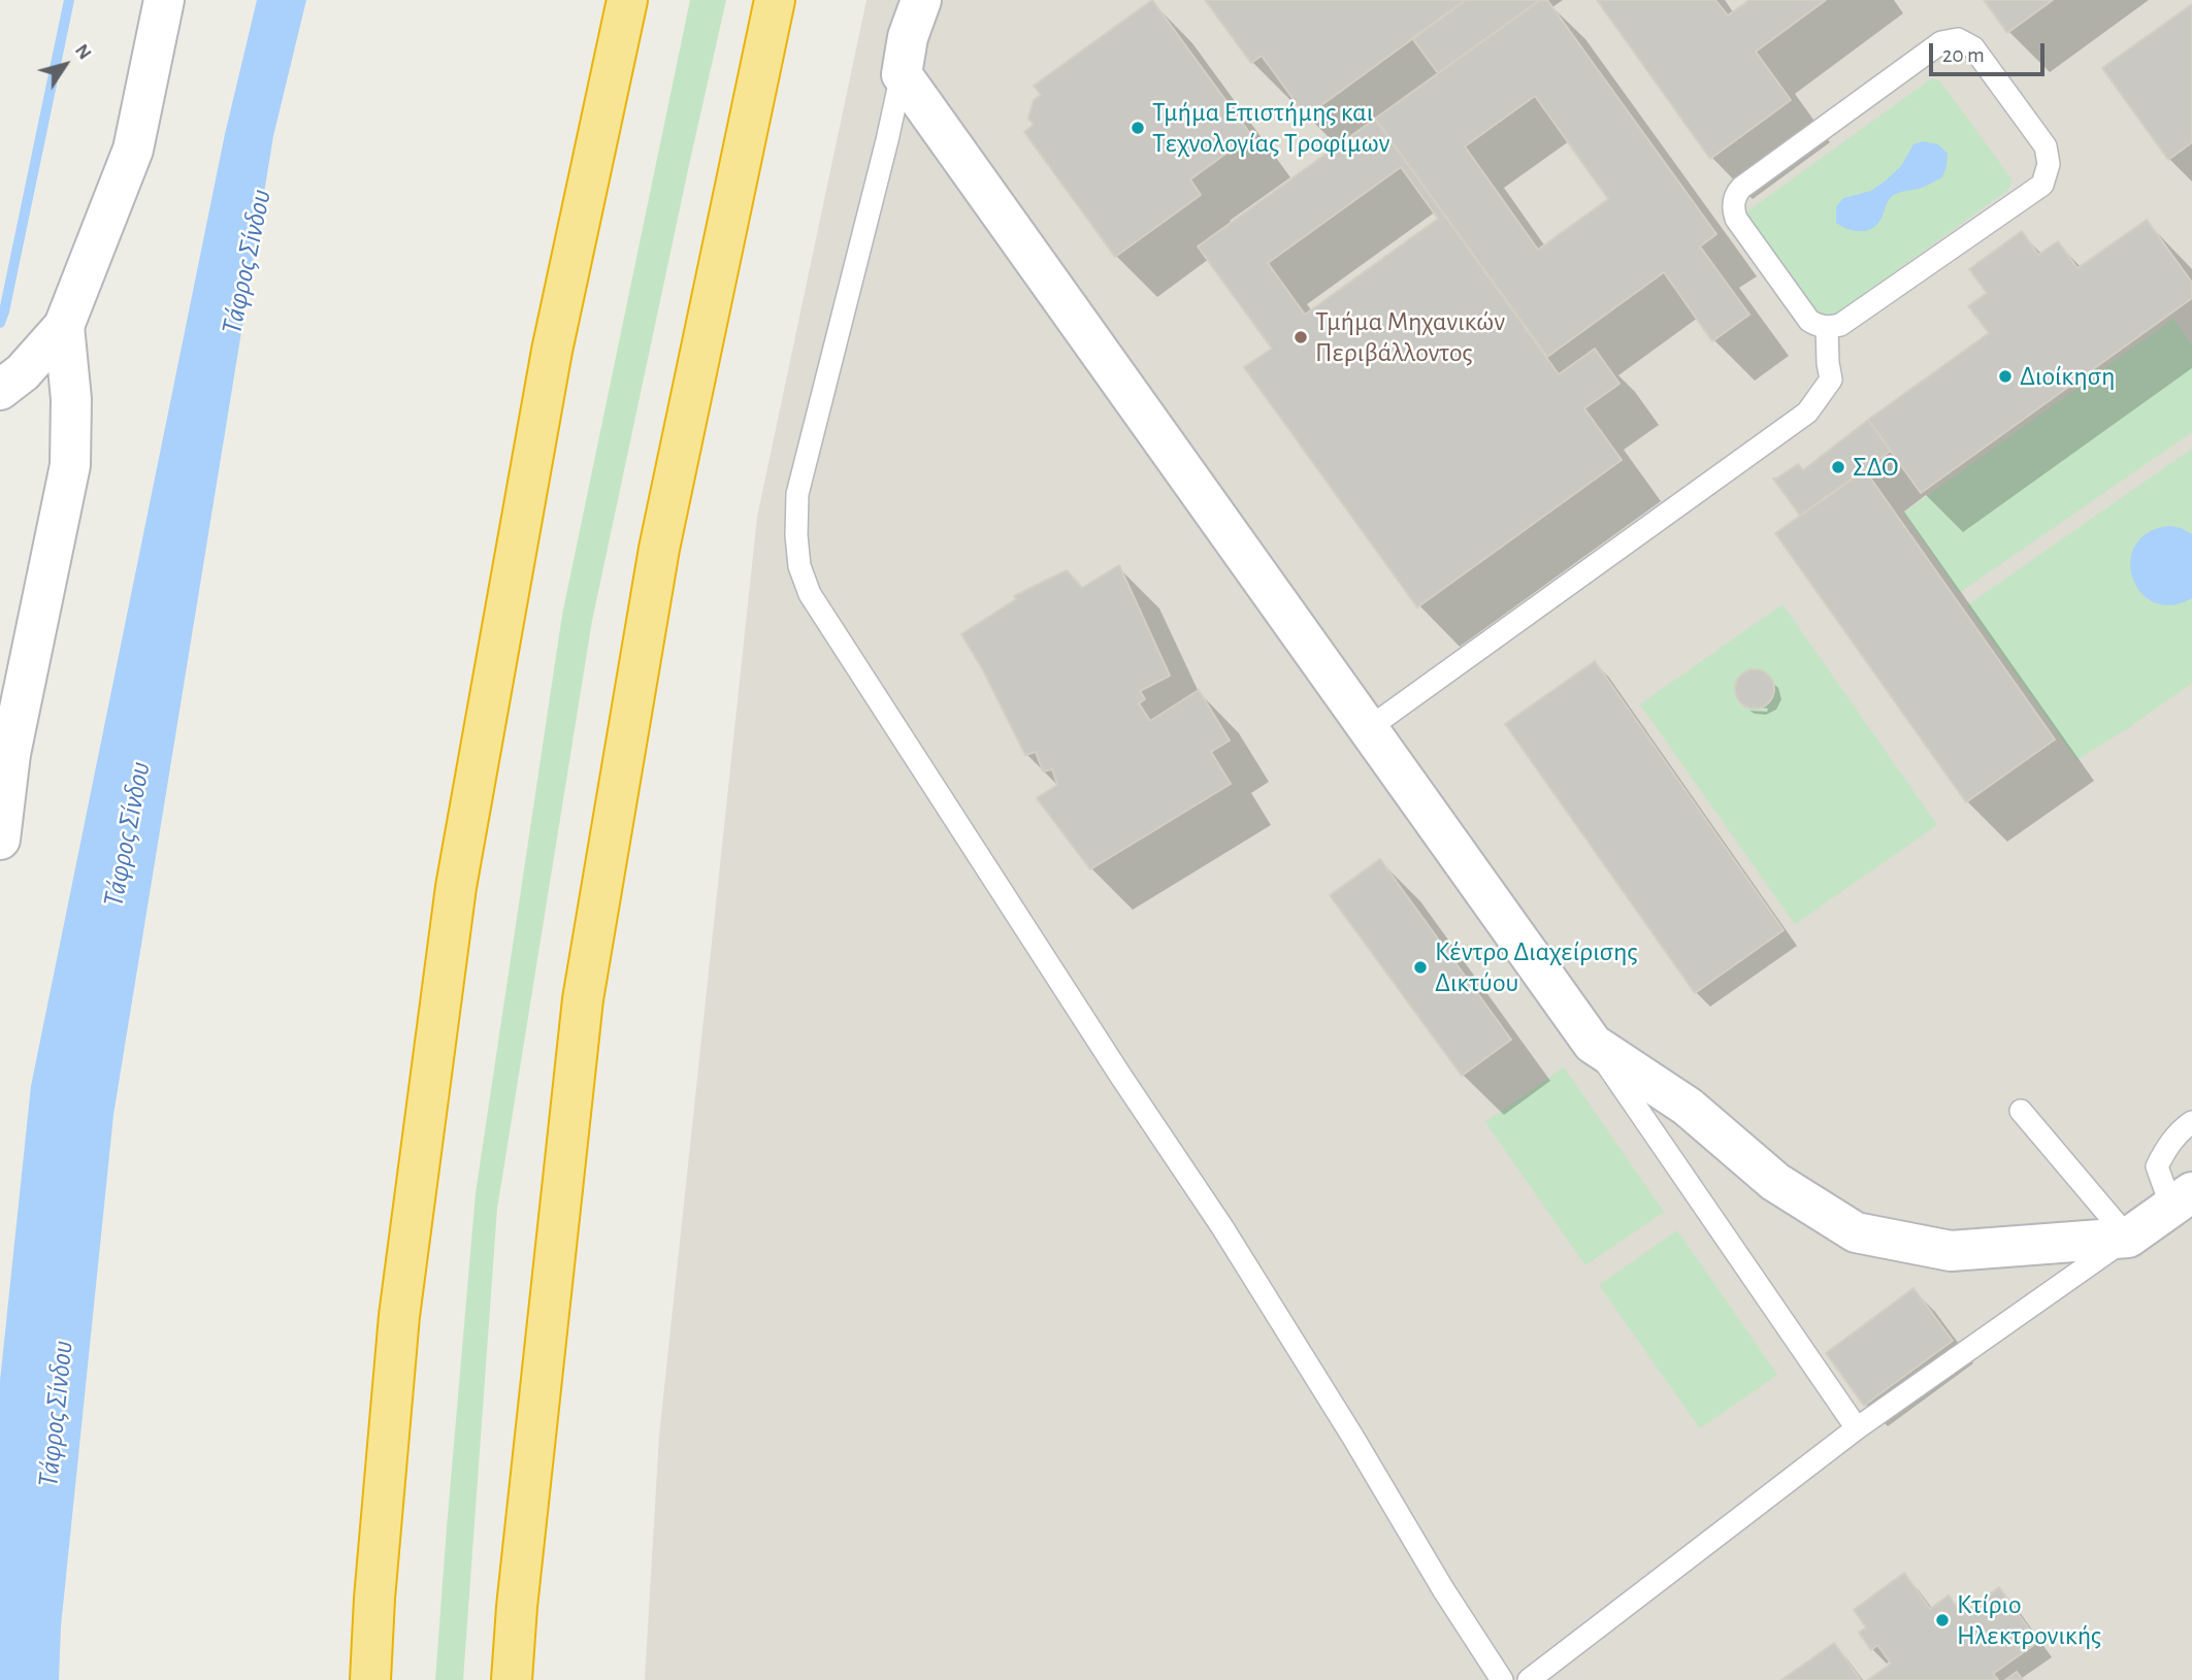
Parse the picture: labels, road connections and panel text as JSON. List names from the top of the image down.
{
  "water": ["Τάφρος Σίνδου"],
  "places": [
    "Τμήμα Επιστήμης και Τεχνολογίας Τροφίμων",
    "Τμήμα Μηχανικών Περιβάλλοντος",
    "Διοίκηση",
    "ΣΔΟ",
    "Κέντρο Διαχείρισης Δικτύου",
    "Κτίριο Ηλεκτρονικής"
  ],
  "scale_bar": "20 m",
  "north": "top right"
}
